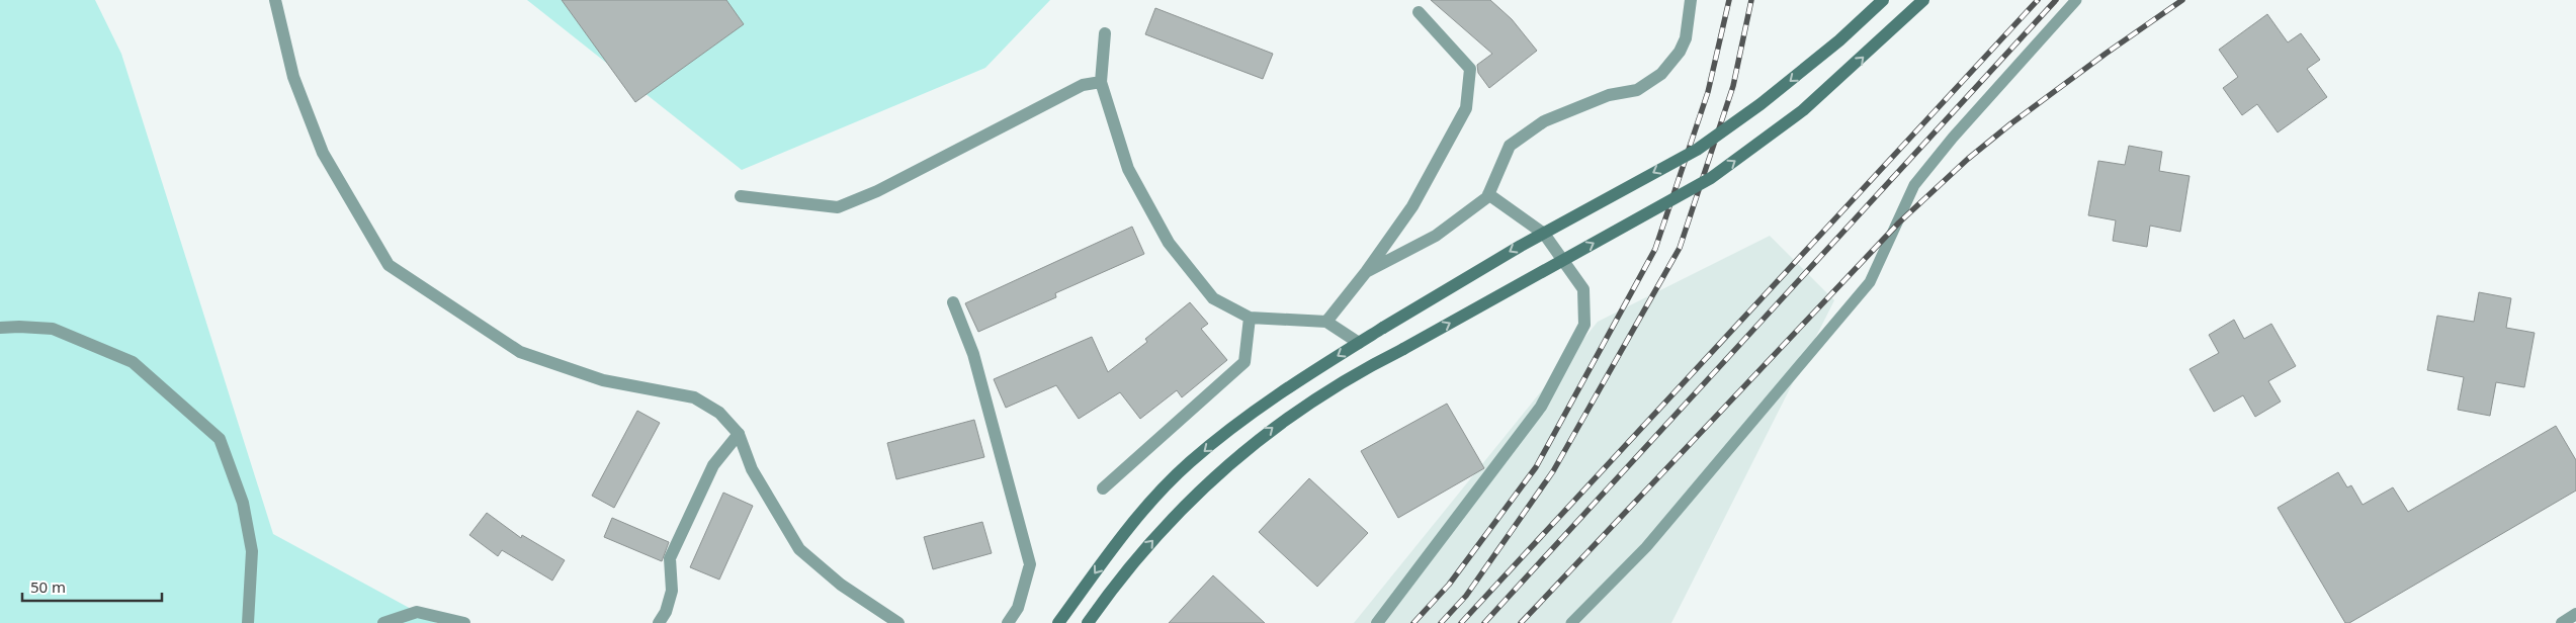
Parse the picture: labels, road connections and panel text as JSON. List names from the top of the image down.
{
  "scale_bar": "50 m"
}
